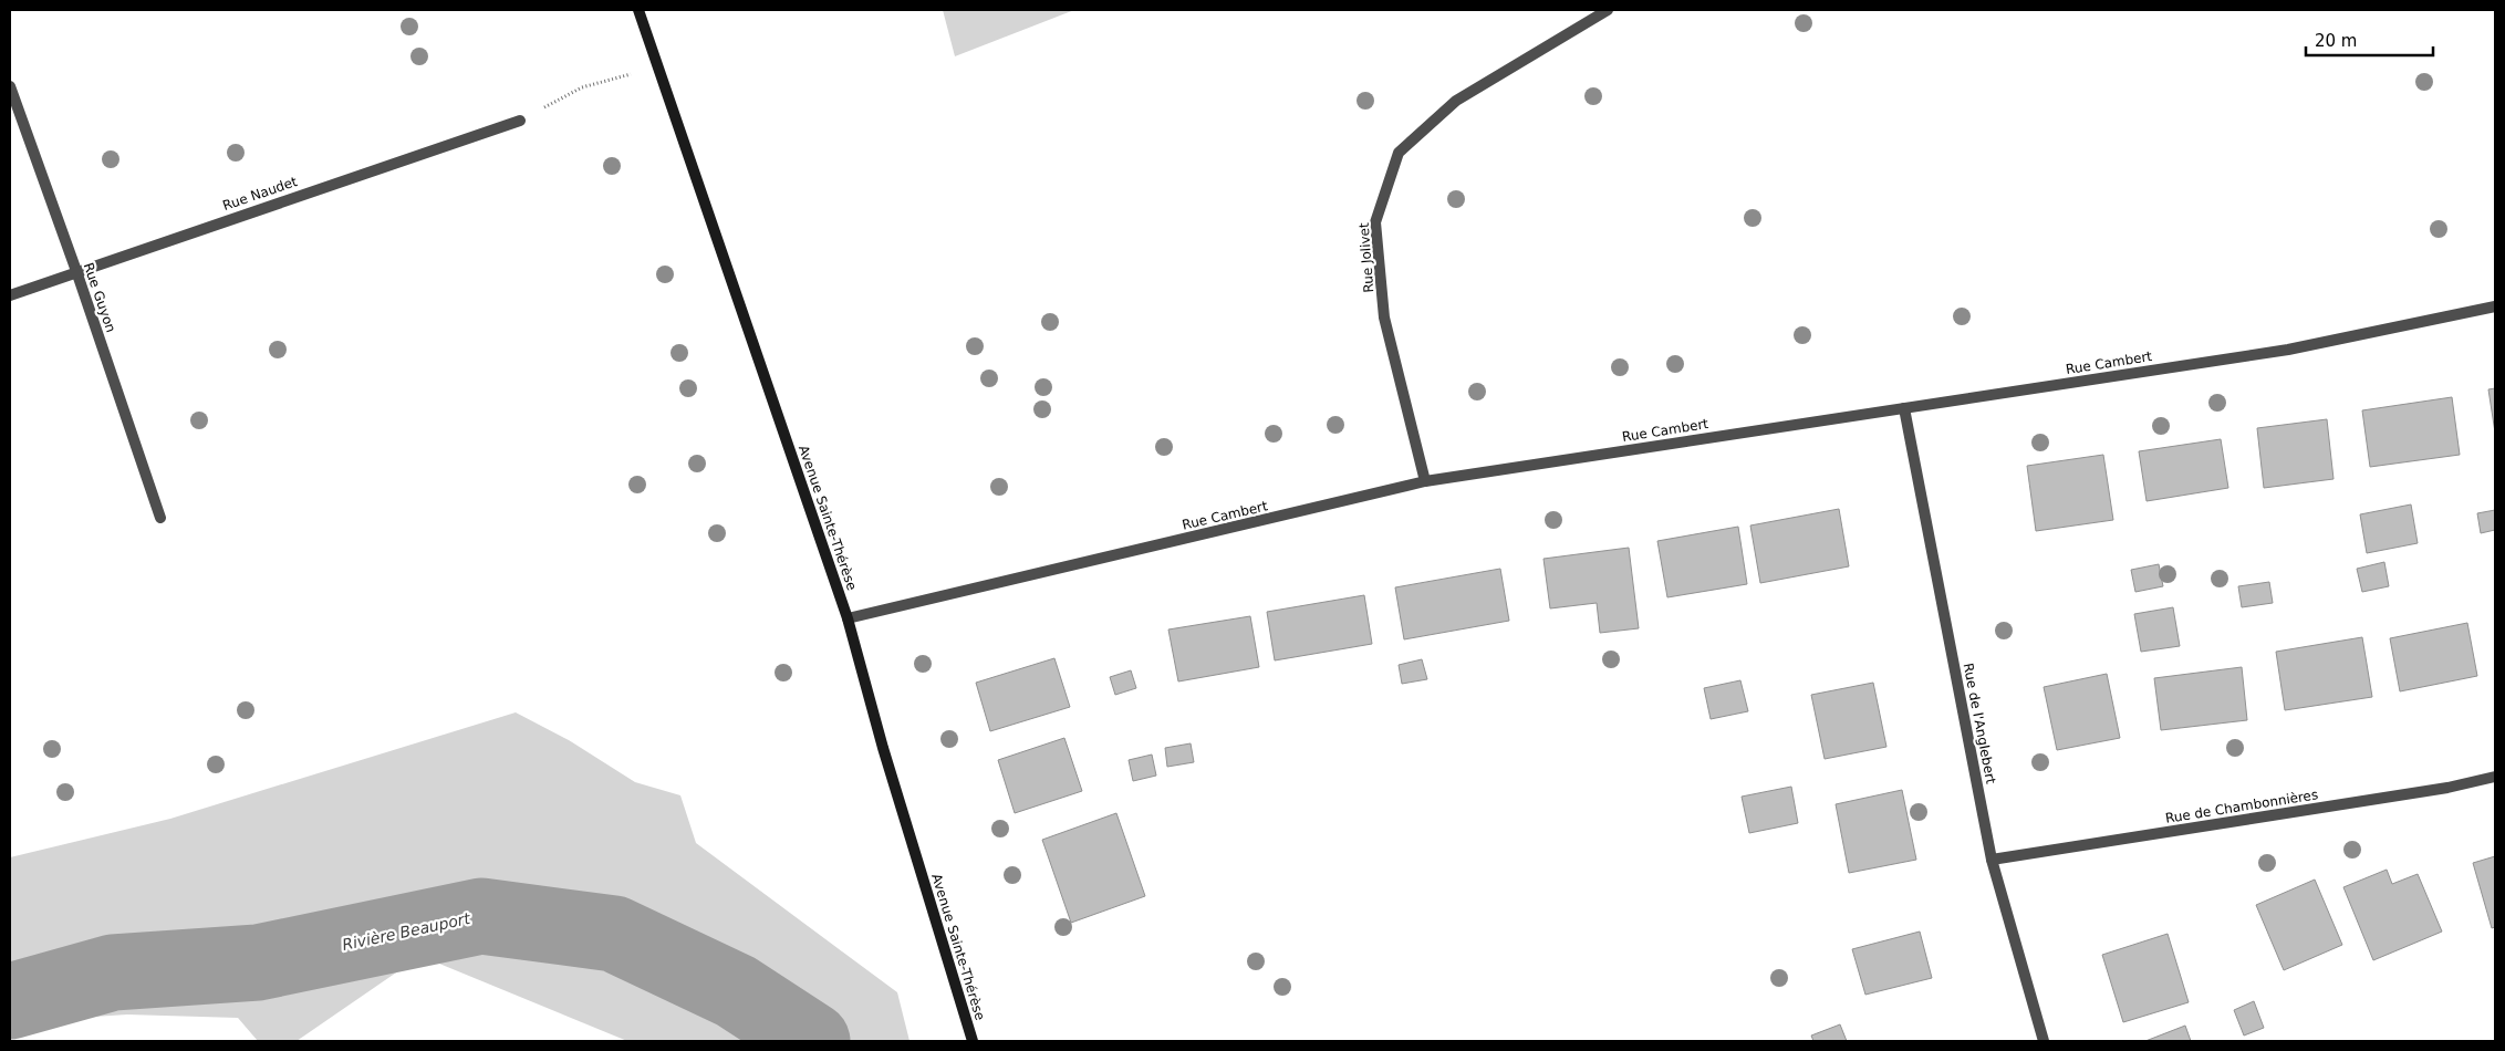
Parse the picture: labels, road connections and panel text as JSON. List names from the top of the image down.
{
  "streets": {
    "street": [
      "Rue Naudet",
      "Rue Jolivet",
      "Rue Guyon",
      "Rue Cambert",
      "Avenue Sainte-Thérèse",
      "Rue de l'Anglebert",
      "Rue de Chambonnières"
    ]
  },
  "crossings": [
    ["Rue Naudet", "Rue Guyon"],
    ["Rue Jolivet", "Rue Cambert"],
    ["Rue Cambert", "Avenue Sainte-Thérèse"],
    ["Rue Cambert", "Rue de l'Anglebert"],
    ["Rue de l'Anglebert", "Rue de Chambonnières"]
  ],
  "water": ["Rivière Beauport"],
  "scale_bar": "20 m"
}
